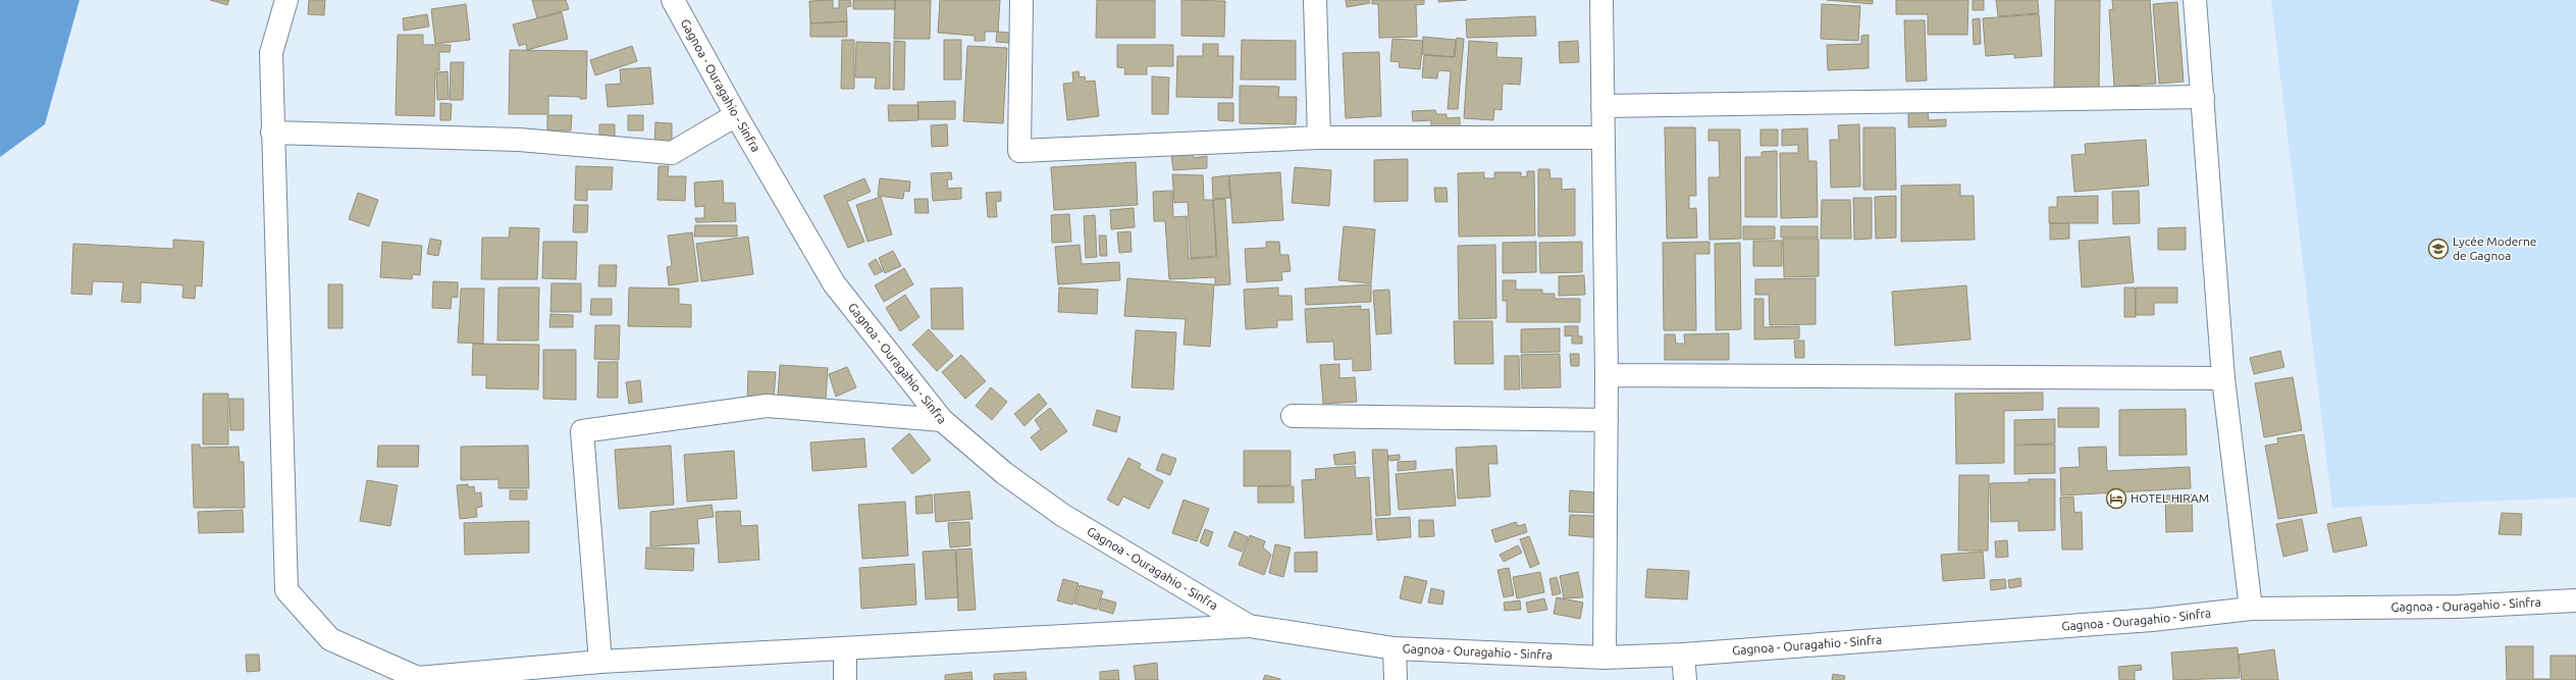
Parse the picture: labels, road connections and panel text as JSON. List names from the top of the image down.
{
  "streets": {
    "street": ["Gagnoa - Ouragahio - Sinfra"]
  },
  "places": {
    "school or university": ["Lycée Moderne de Gagnoa"],
    "hotel": ["HOTEL HIRAM"]
  }
}
